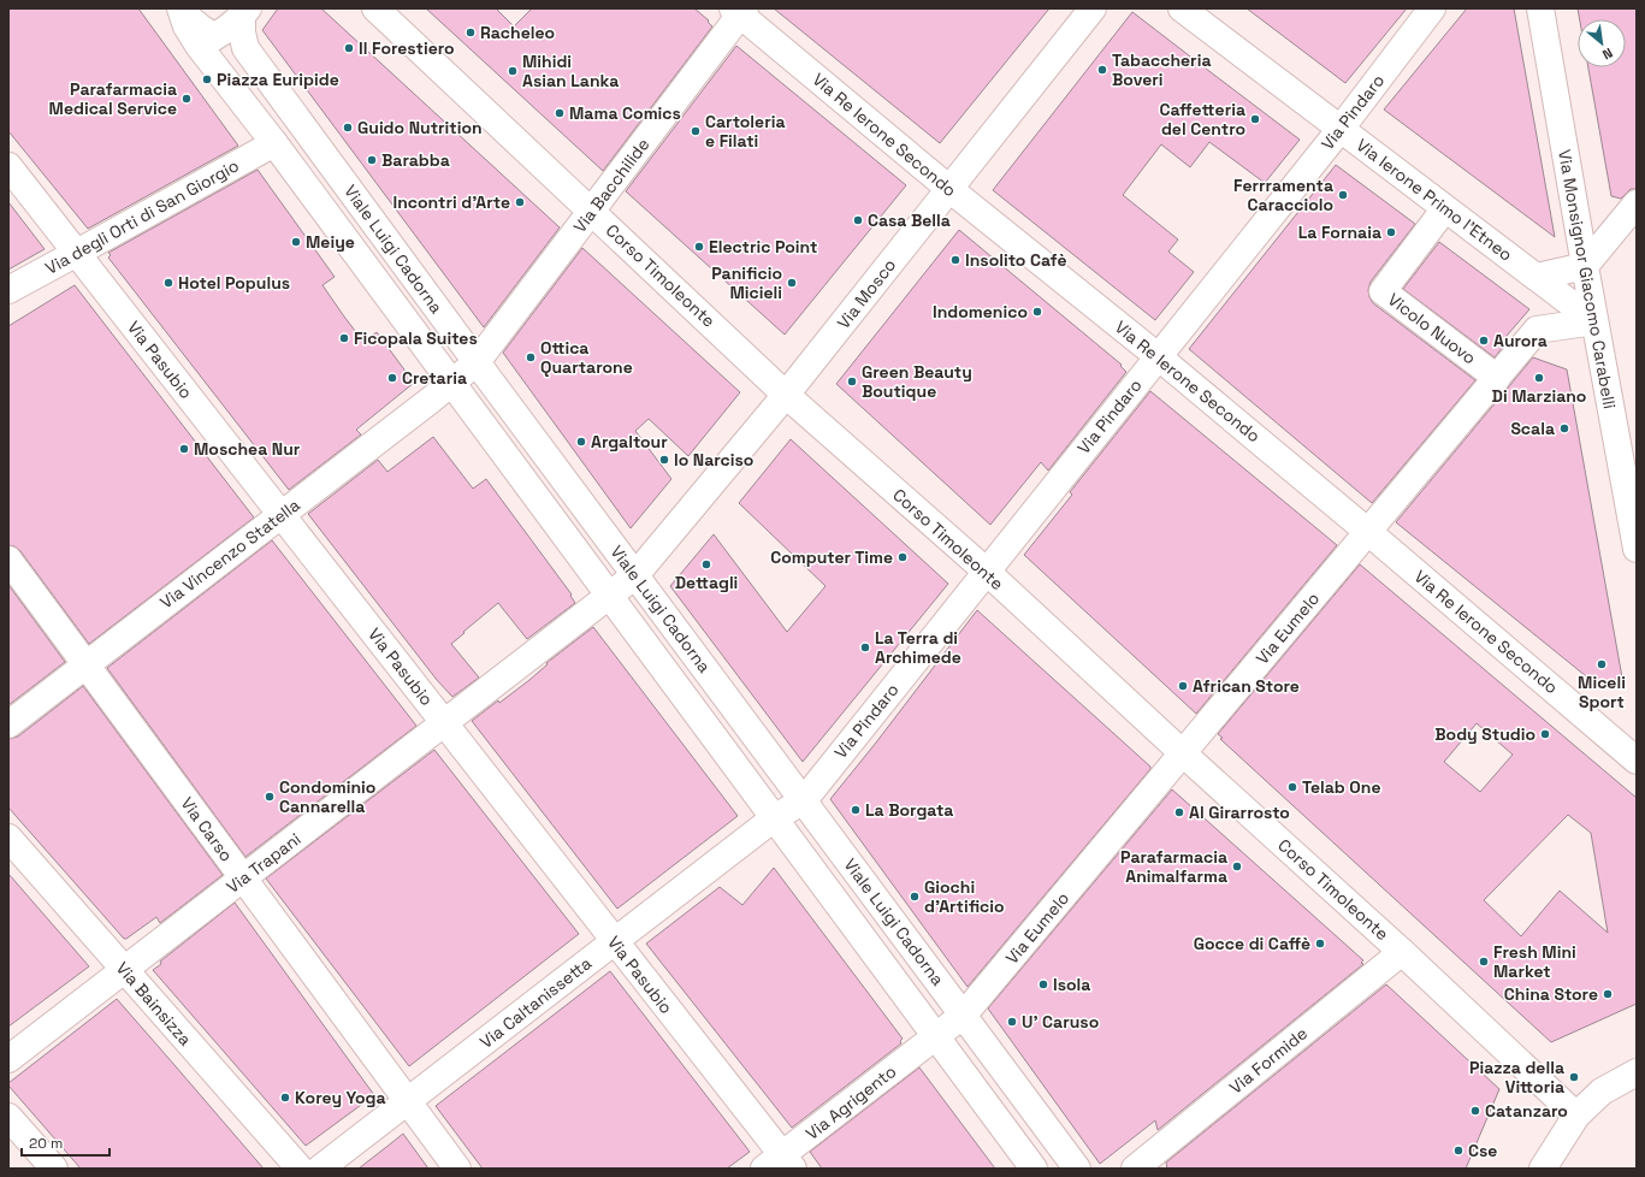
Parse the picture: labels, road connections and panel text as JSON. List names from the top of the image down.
{
  "streets": {
    "street": [
      "Via Pindaro",
      "Via Re Ierone Secondo",
      "Via Bacchilide",
      "Via Ierone Primo l'Etneo",
      "Via degli Orti di San Giorgio",
      "Viale Luigi Cadorna",
      "Corso Timoleonte",
      "Via Monsignor Giacomo Carabelli",
      "Via Mosco",
      "Vicolo Nuovo",
      "Via Pasubio",
      "Via Vincenzo Statella",
      "Via Eumelo",
      "Via Carso",
      "Via Trapani",
      "Via Caltanissetta",
      "Via Bainsizza",
      "Via Formide",
      "Via Agrigento"
    ]
  },
  "crossings": [
    ["Via Pindaro", "Via Re Ierone Secondo"],
    ["Via Pindaro", "Via Ierone Primo l'Etneo"],
    ["Via Pindaro", "Viale Luigi Cadorna"],
    ["Via Pindaro", "Corso Timoleonte"],
    ["Via Pindaro", "Via Caltanissetta"],
    ["Via Re Ierone Secondo", "Via Bacchilide"],
    ["Via Re Ierone Secondo", "Via Mosco"],
    ["Via Re Ierone Secondo", "Via Eumelo"],
    ["Via Bacchilide", "Viale Luigi Cadorna"],
    ["Via Bacchilide", "Corso Timoleonte"],
    ["Via Bacchilide", "Via Vincenzo Statella"],
    ["Via Ierone Primo l'Etneo", "Via Monsignor Giacomo Carabelli"],
    ["Via Ierone Primo l'Etneo", "Vicolo Nuovo"],
    ["Via Ierone Primo l'Etneo", "Via Eumelo"],
    ["Via degli Orti di San Giorgio", "Viale Luigi Cadorna"],
    ["Via degli Orti di San Giorgio", "Via Pasubio"],
    ["Viale Luigi Cadorna", "Via Mosco"],
    ["Viale Luigi Cadorna", "Via Vincenzo Statella"],
    ["Viale Luigi Cadorna", "Via Eumelo"],
    ["Viale Luigi Cadorna", "Via Trapani"],
    ["Viale Luigi Cadorna", "Via Caltanissetta"],
    ["Viale Luigi Cadorna", "Via Agrigento"],
    ["Corso Timoleonte", "Via Mosco"],
    ["Corso Timoleonte", "Via Eumelo"],
    ["Corso Timoleonte", "Via Formide"],
    ["Via Monsignor Giacomo Carabelli", "Via Eumelo"],
    ["Via Mosco", "Via Trapani"],
    ["Vicolo Nuovo", "Via Eumelo"],
    ["Via Pasubio", "Via Vincenzo Statella"],
    ["Via Pasubio", "Via Trapani"],
    ["Via Pasubio", "Via Caltanissetta"],
    ["Via Pasubio", "Via Agrigento"],
    ["Via Vincenzo Statella", "Via Carso"],
    ["Via Eumelo", "Via Agrigento"],
    ["Via Carso", "Via Trapani"],
    ["Via Carso", "Via Caltanissetta"],
    ["Via Trapani", "Via Bainsizza"]
  ],
  "places": [
    "Racheleo",
    "Il Forestiero",
    "Tabaccheria Boveri",
    "Mihidi Asian Lanka",
    "Piazza Euripide",
    "Parafarmacia Medical Service",
    "Mama Comics",
    "Caffetteria del Centro",
    "Guido Nutrition",
    "Cartoleria e Filati",
    "Barabba",
    "Ferrramenta Caracciolo",
    "Incontri d'Arte",
    "Casa Bella",
    "La Fornaia",
    "Meiye",
    "Electric Point",
    "Insolito Cafè",
    "Hotel Populus",
    "Panificio Micieli",
    "Indomenico",
    "Ficopala Suites",
    "Aurora",
    "Ottica Quartarone",
    "Cretaria",
    "Di Marziano",
    "Green Beauty Boutique",
    "Scala",
    "Argaltour",
    "Moschea Nur",
    "Io Narciso",
    "Computer Time",
    "Dettagli",
    "La Terra di Archimede",
    "Miceli Sport",
    "African Store",
    "Body Studio",
    "Telab One",
    "Condominio Cannarella",
    "La Borgata",
    "Al Girarrosto",
    "Parafarmacia Animalfarma",
    "Giochi d'Artificio",
    "Gocce di Caffè",
    "Fresh Mini Market",
    "Isola",
    "China Store",
    "U' Caruso",
    "Piazza della Vittoria",
    "Korey Yoga",
    "Catanzaro",
    "Cse"
  ],
  "scale_bar": "20 m",
  "north": "bottom right"
}
